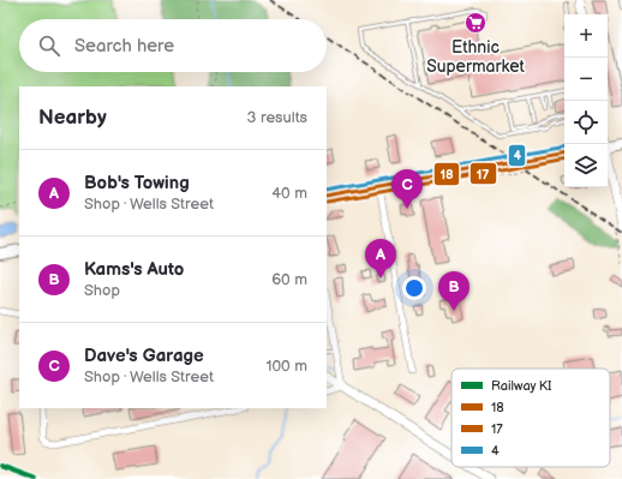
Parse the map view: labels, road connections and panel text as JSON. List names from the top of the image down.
{
  "places": {
    "supermarket": ["Ethnic Supermarket"]
  },
  "lines": [
    "transit line 4",
    "transit line 18",
    "transit line 17",
    "rail line KI"
  ],
  "legend": [
    "Railway KI",
    "18",
    "17",
    "4"
  ],
  "page": {
    "map_buttons": ["+", "−"],
    "search": "Search here",
    "heading": ["Nearby", "3 results"],
    "list": [
      {
        "mark": "A",
        "name": "Bob's Towing",
        "note": "Shop · Wells Street",
        "value": "40 m"
      },
      {
        "mark": "B",
        "name": "Kams's Auto",
        "note": "Shop",
        "value": "60 m"
      },
      {
        "mark": "C",
        "name": "Dave's Garage",
        "note": "Shop · Wells Street",
        "value": "100 m"
      }
    ],
    "pins": ["C", "A", "B"]
  }
}
